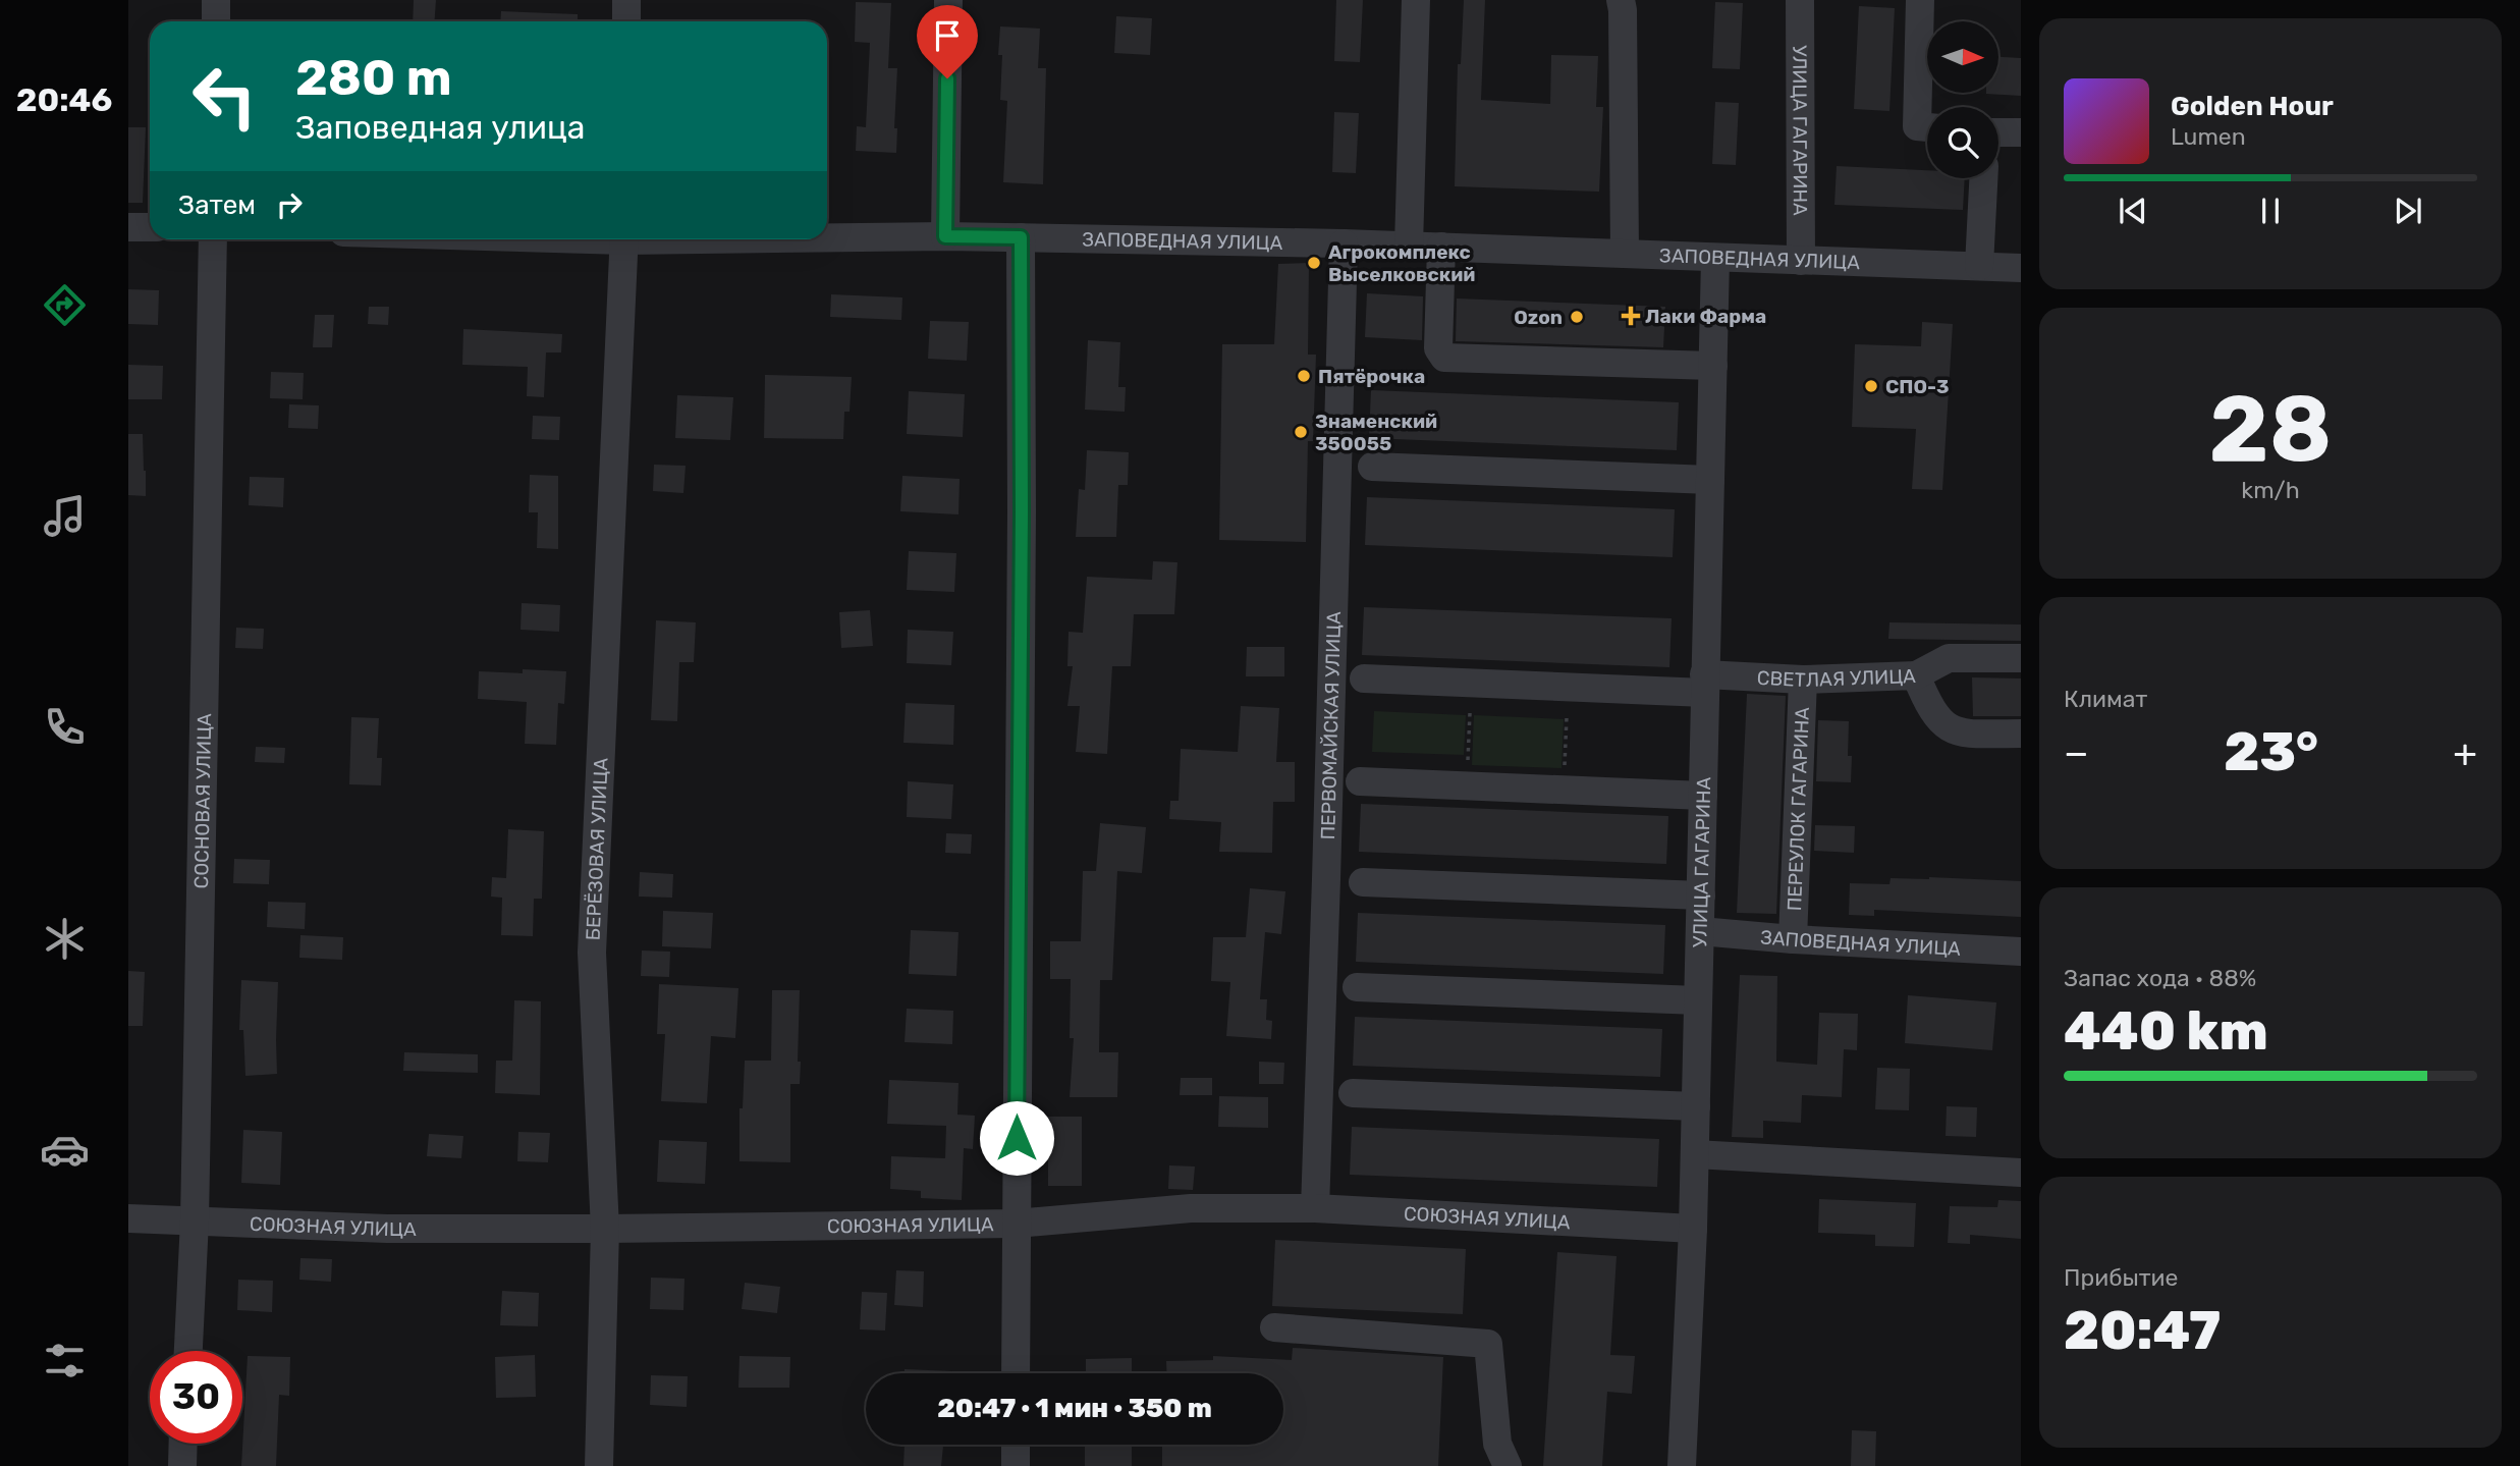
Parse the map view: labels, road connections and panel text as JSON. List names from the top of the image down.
{
  "streets": {
    "street": [
      "УЛИЦА ГАГАРИНА",
      "ЗАПОВЕДНАЯ УЛИЦА",
      "СВЕТЛАЯ УЛИЦА",
      "ПЕРВОМАЙСКАЯ УЛИЦА",
      "СОСНОВАЯ УЛИЦА",
      "ПЕРЕУЛОК ГАГАРИНА",
      "БЕРЁЗОВАЯ УЛИЦА",
      "СОЮЗНАЯ УЛИЦА"
    ]
  },
  "crossings": [
    ["УЛИЦА ГАГАРИНА", "ЗАПОВЕДНАЯ УЛИЦА"],
    ["УЛИЦА ГАГАРИНА", "СВЕТЛАЯ УЛИЦА"],
    ["УЛИЦА ГАГАРИНА", "СОЮЗНАЯ УЛИЦА"],
    ["ЗАПОВЕДНАЯ УЛИЦА", "ПЕРВОМАЙСКАЯ УЛИЦА"],
    ["ЗАПОВЕДНАЯ УЛИЦА", "ПЕРЕУЛОК ГАГАРИНА"],
    ["СВЕТЛАЯ УЛИЦА", "ПЕРЕУЛОК ГАГАРИНА"],
    ["ПЕРВОМАЙСКАЯ УЛИЦА", "СОЮЗНАЯ УЛИЦА"],
    ["СОСНОВАЯ УЛИЦА", "СОЮЗНАЯ УЛИЦА"],
    ["БЕРЁЗОВАЯ УЛИЦА", "СОЮЗНАЯ УЛИЦА"]
  ],
  "places": {
    "other": [
      "Агрокомплекс Выселковский",
      "Ozon",
      "Пятёрочка",
      "СПО-3",
      "Знаменский 350055"
    ],
    "health": ["Лаки Фарма"]
  },
  "north": "right",
  "page": {
    "tabs": "20:46",
    "turn": ["280 m", "Заповедная улица"],
    "song": ["Golden Hour", "Lumen"],
    "then": "Затем",
    "tile": [
      ["28", "km/h"],
      "Климат",
      ["Запас хода · 88%", "440 km"],
      ["Прибытие", "20:47"]
    ],
    "heat": ["−", "23°", "+"],
    "limit": "30",
    "trip": "20:47 · 1 мин · 350 m"
  }
}
